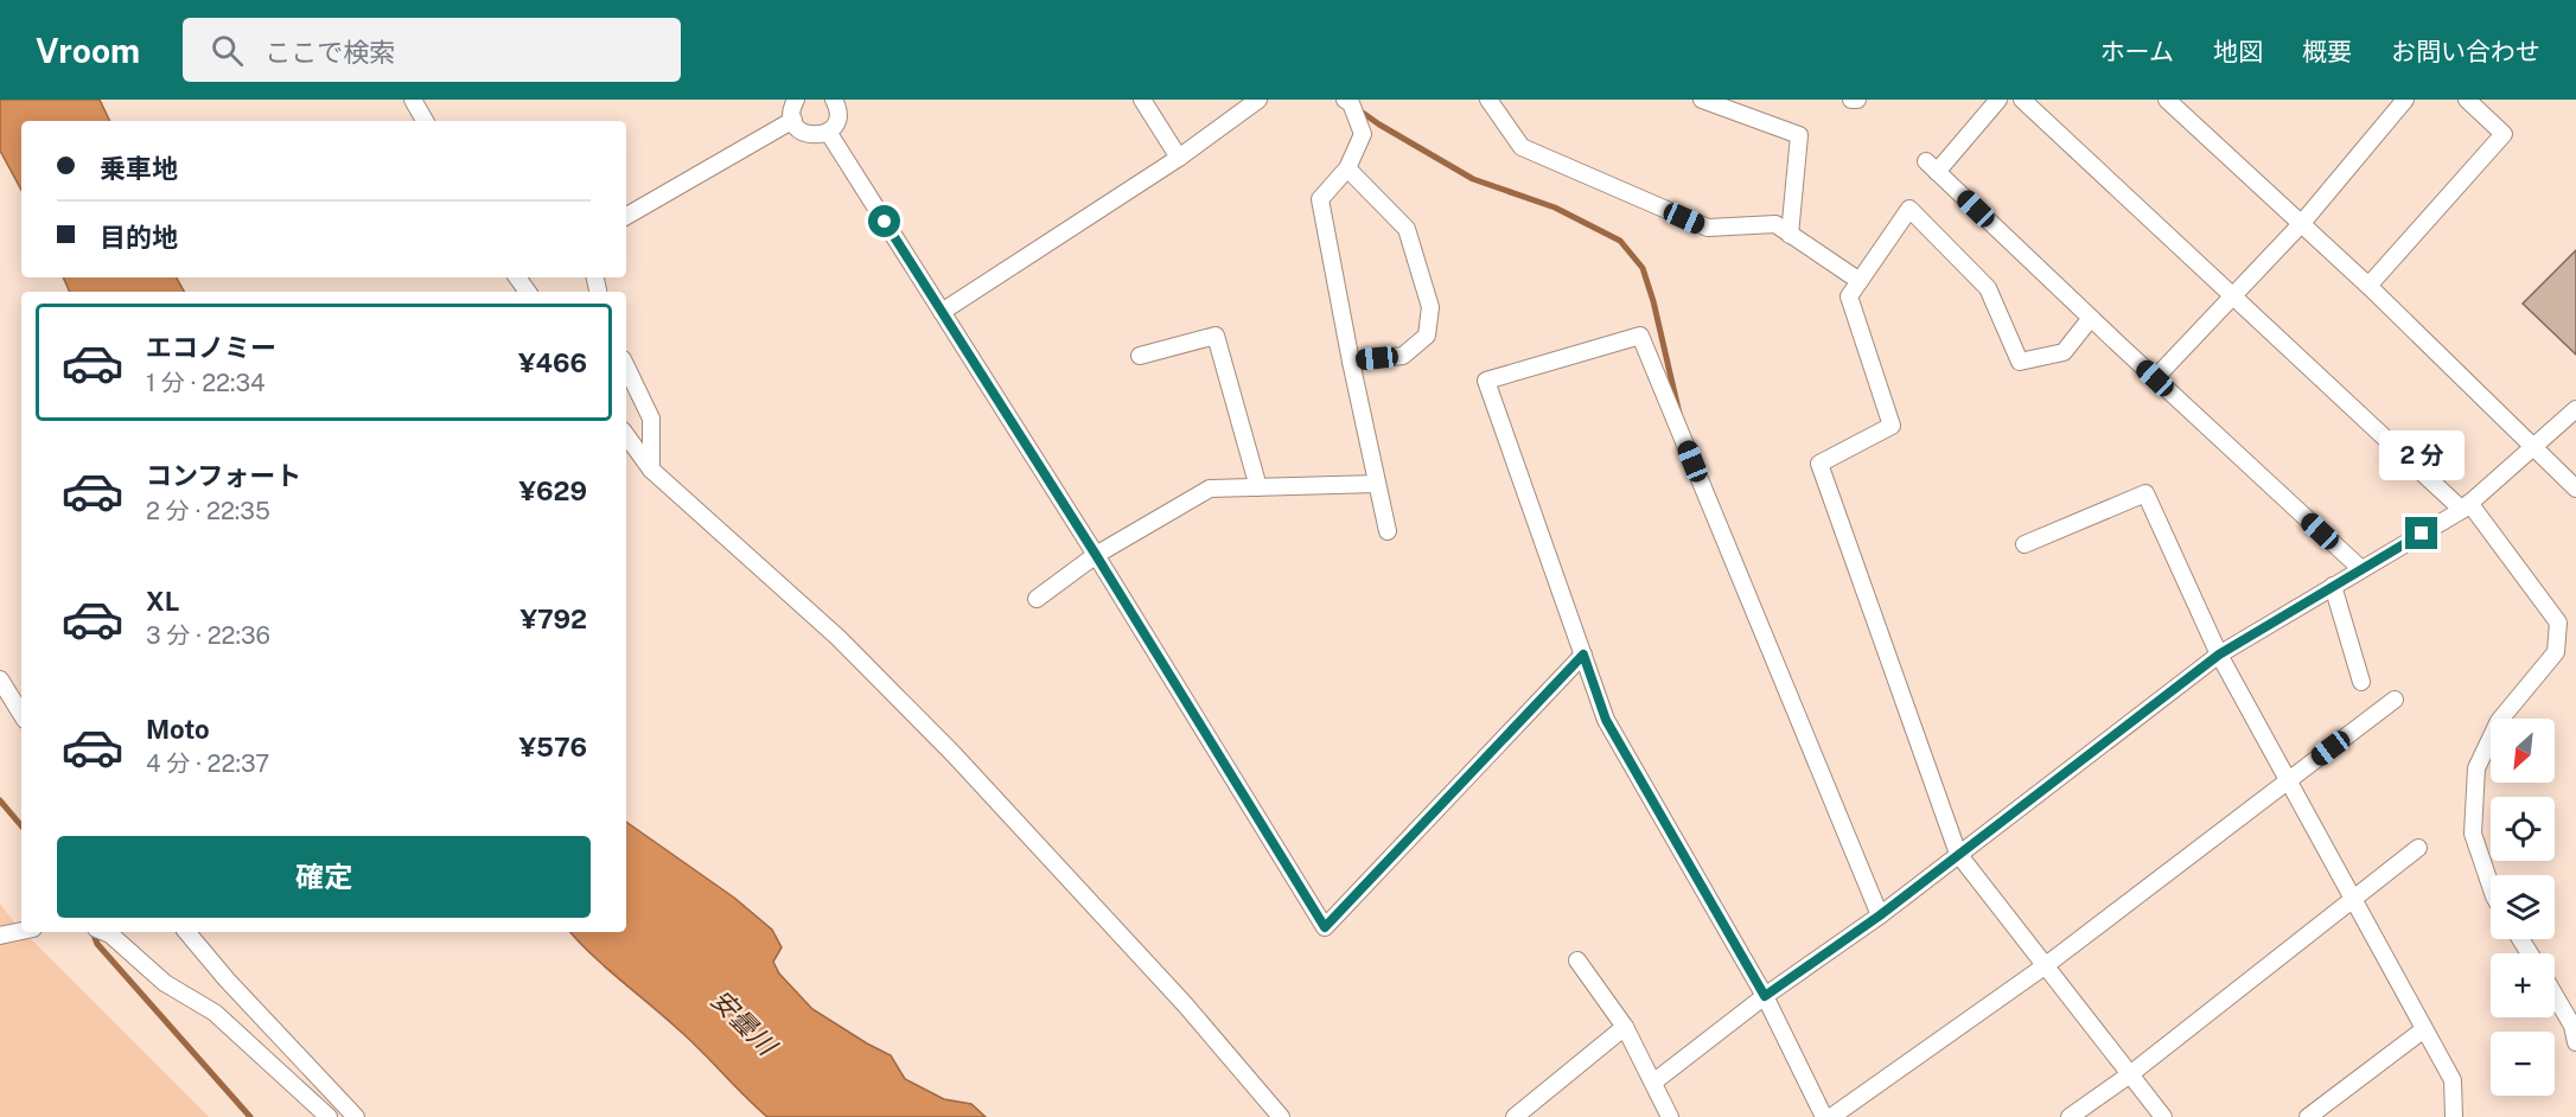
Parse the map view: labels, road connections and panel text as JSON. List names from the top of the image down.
{
  "water": ["安曇川"],
  "north": "bottom left",
  "page": {
    "header": "Vroom",
    "search": "ここで検索",
    "nav": [
      "ホーム",
      "地図",
      "概要",
      "お問い合わせ"
    ],
    "banner": ["乗車地", "目的地"],
    "list": [
      {
        "name": "エコノミー",
        "note": "1 分 · 22:34",
        "value": "¥466"
      },
      {
        "name": "コンフォート",
        "note": "2 分 · 22:35",
        "value": "¥629"
      },
      {
        "name": "XL",
        "note": "3 分 · 22:36",
        "value": "¥792"
      },
      {
        "name": "Moto",
        "note": "4 分 · 22:37",
        "value": "¥576"
      }
    ],
    "bubble": "2 分",
    "map_buttons": ["+", "−"],
    "buttons": "確定"
  }
}
